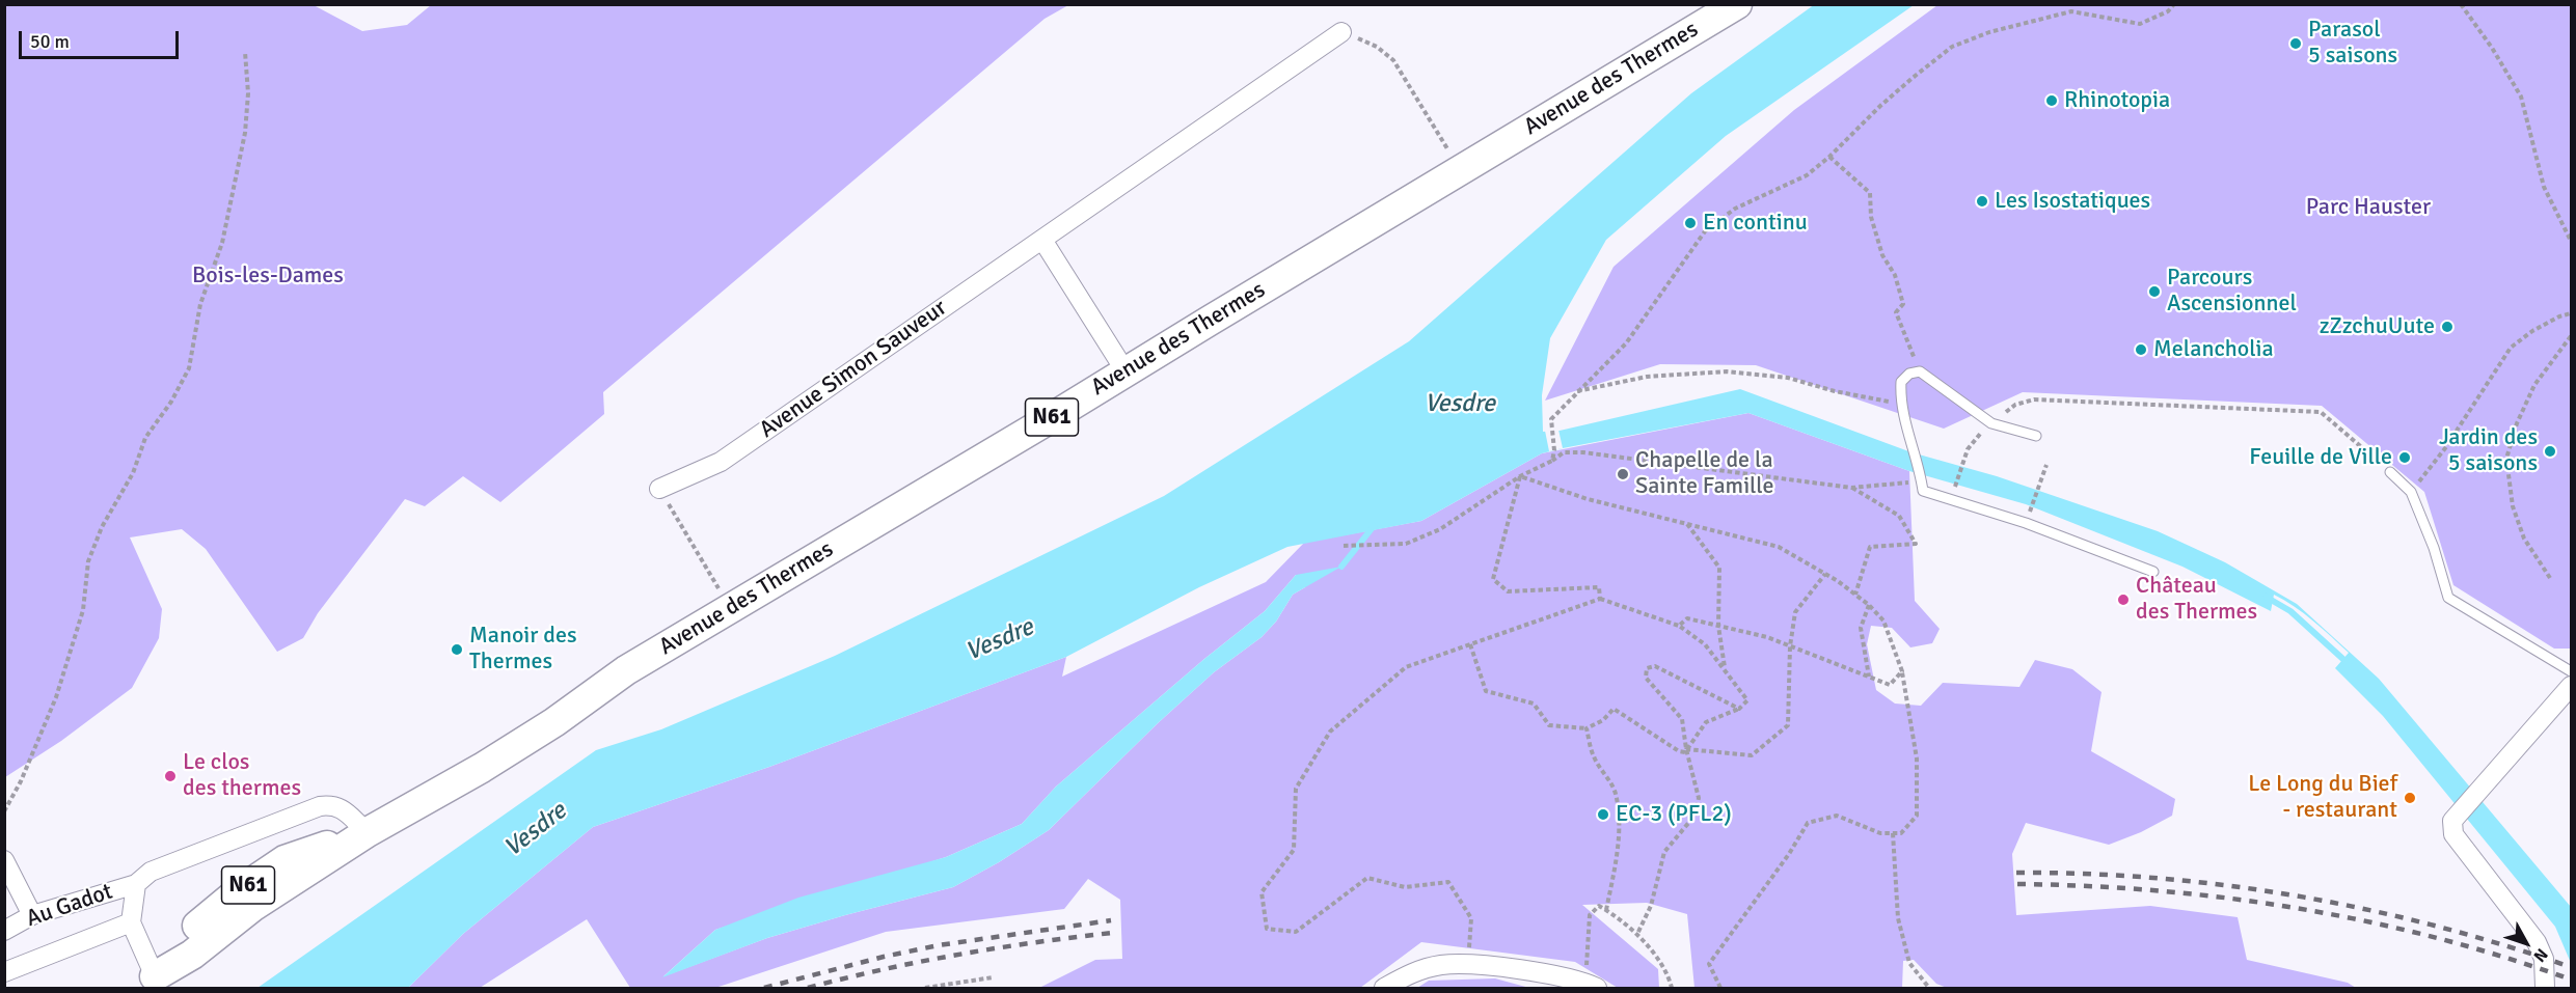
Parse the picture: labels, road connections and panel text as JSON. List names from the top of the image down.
{
  "streets": {
    "main road": ["Avenue des Thermes", "N61"],
    "street": ["Avenue Simon Sauveur", "Au Gadot"]
  },
  "crossings": [
    ["Avenue des Thermes", "Au Gadot"]
  ],
  "water": ["Vesdre"],
  "parks": ["Parc Hauster", "Bois-les-Dames"],
  "places": [
    "Parasol 5 saisons",
    "Rhinotopia",
    "Les Isostatiques",
    "En continu",
    "Parcours Ascensionnel",
    "zZzchuUute",
    "Melancholia",
    "Jardin des 5 saisons",
    "Feuille de Ville",
    "Chapelle de la Sainte Famille",
    "Château des Thermes",
    "Manoir des Thermes",
    "Le clos des thermes",
    "Le Long du Bief - restaurant",
    "EC-3 (PFL2)"
  ],
  "scale_bar": "50 m",
  "north": "bottom right"
}
